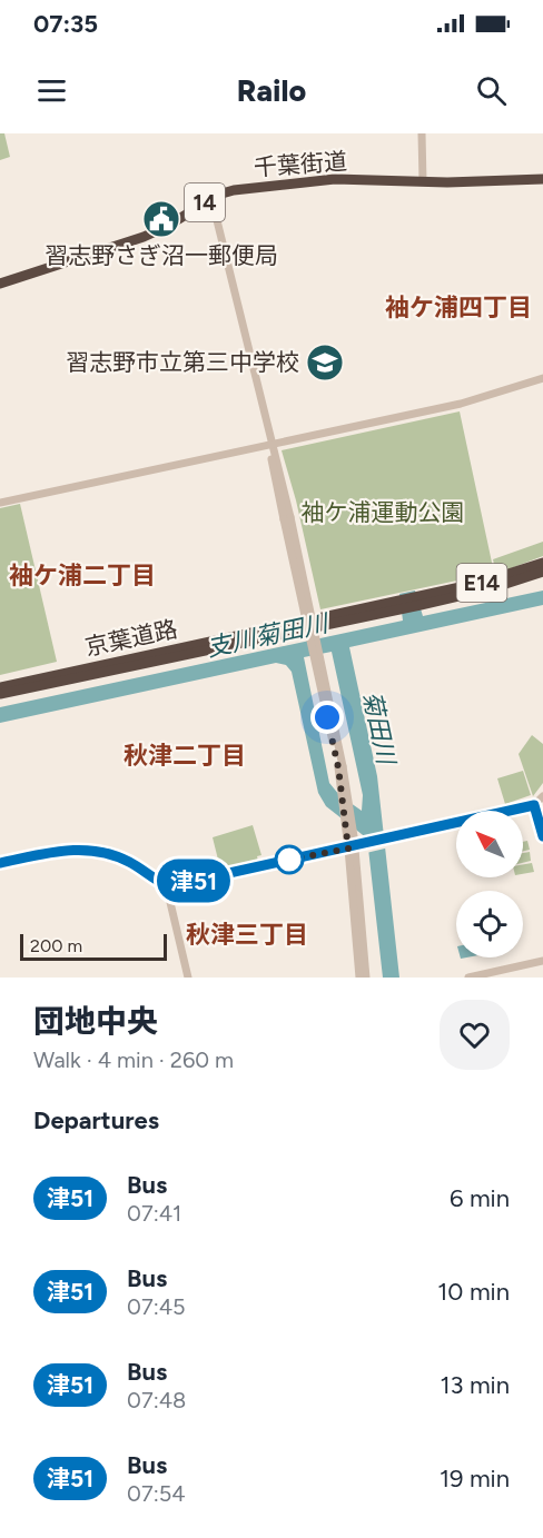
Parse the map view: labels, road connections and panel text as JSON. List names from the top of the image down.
{
  "streets": {
    "highway": [
      "千葉街道",
      "14",
      "E14",
      "京葉道路"
    ]
  },
  "districts": [
    "袖ケ浦四丁目",
    "袖ケ浦二丁目",
    "秋津二丁目",
    "秋津三丁目"
  ],
  "water": ["支川菊田川", "菊田川"],
  "parks": ["袖ケ浦運動公園"],
  "places": {
    "public building": ["習志野さぎ沼一郵便局"],
    "school or university": ["習志野市立第三中学校"]
  },
  "lines": ["bus line 津51"],
  "scale_bar": "200 m",
  "north": "top left",
  "page": {
    "status": "07:35",
    "header": "Railo",
    "on_map": "津51",
    "scale": "200 m",
    "heading": [
      ["団地中央", "Walk · 4 min · 260 m"],
      "Departures"
    ],
    "list": [
      {
        "mark": "津51",
        "name": "Bus",
        "note": "07:41",
        "value": "6 min"
      },
      {
        "mark": "津51",
        "name": "Bus",
        "note": "07:45",
        "value": "10 min"
      },
      {
        "mark": "津51",
        "name": "Bus",
        "note": "07:48",
        "value": "13 min"
      },
      {
        "mark": "津51",
        "name": "Bus",
        "note": "07:54",
        "value": "19 min"
      }
    ]
  }
}
